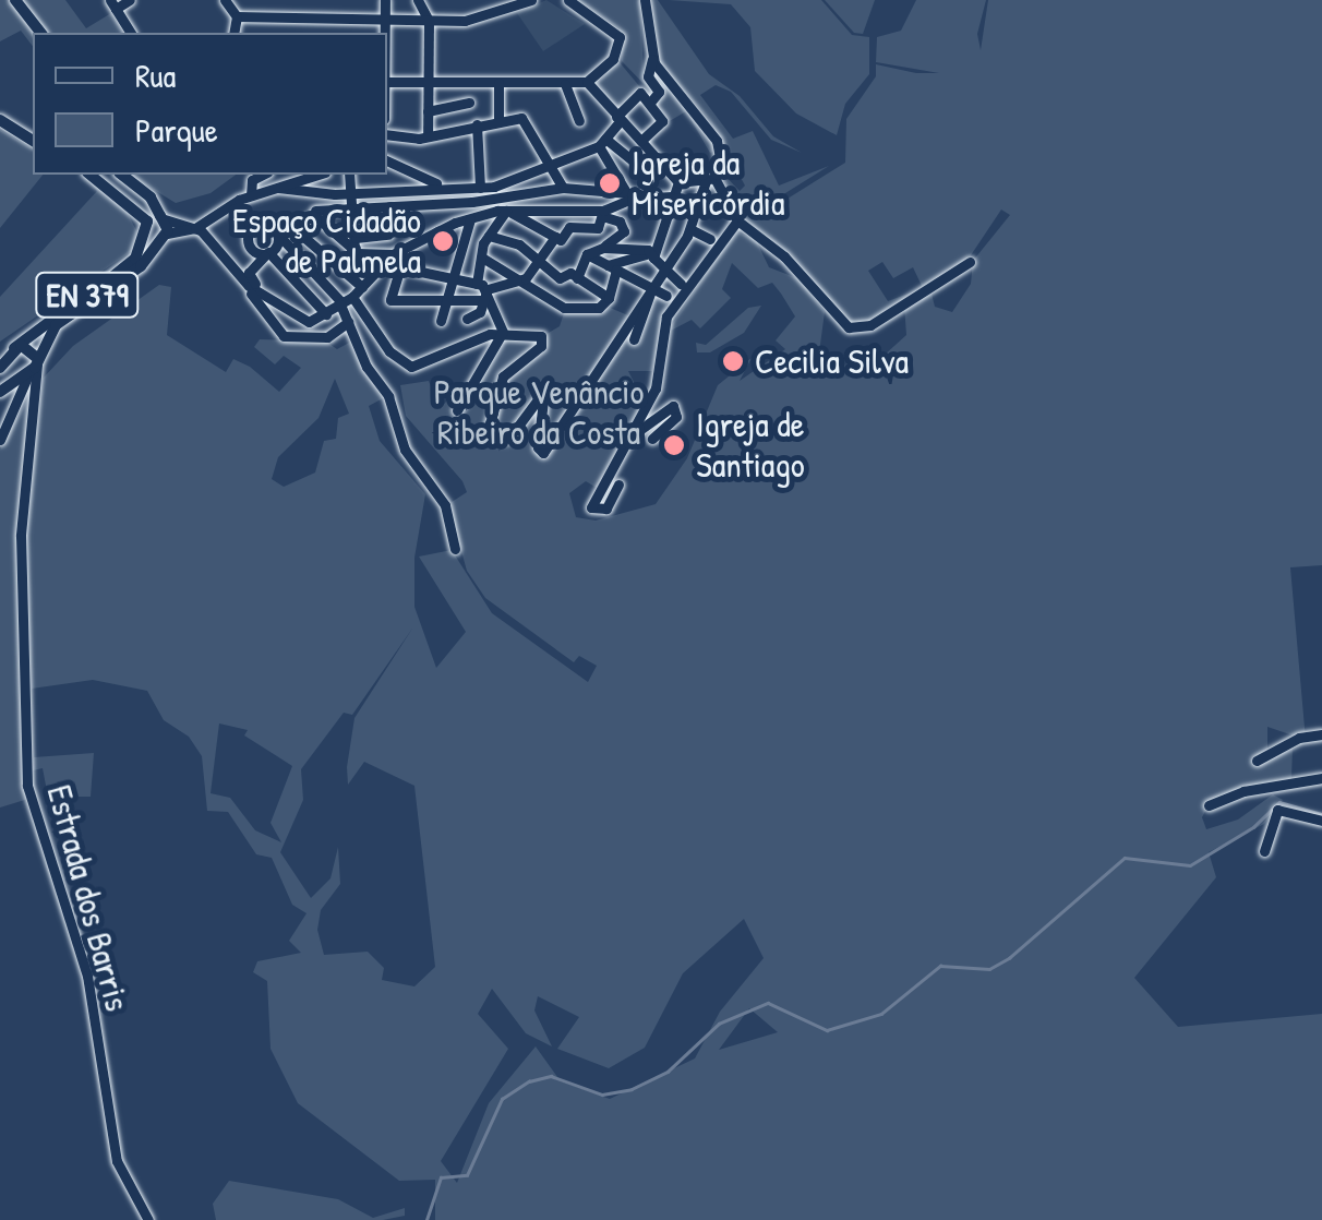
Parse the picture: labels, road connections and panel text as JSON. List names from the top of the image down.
{
  "streets": {
    "main road": ["EN 379"],
    "street": ["Estrada dos Barris"]
  },
  "crossings": [
    ["EN 379", "Estrada dos Barris"]
  ],
  "parks": ["Parque Venâncio Ribeiro da Costa"],
  "places": [
    "Igreja da Misericórdia",
    "Espaço Cidadão de Palmela",
    "Cecilia Silva",
    "Igreja de Santiago"
  ],
  "legend": ["Rua", "Parque"]
}
